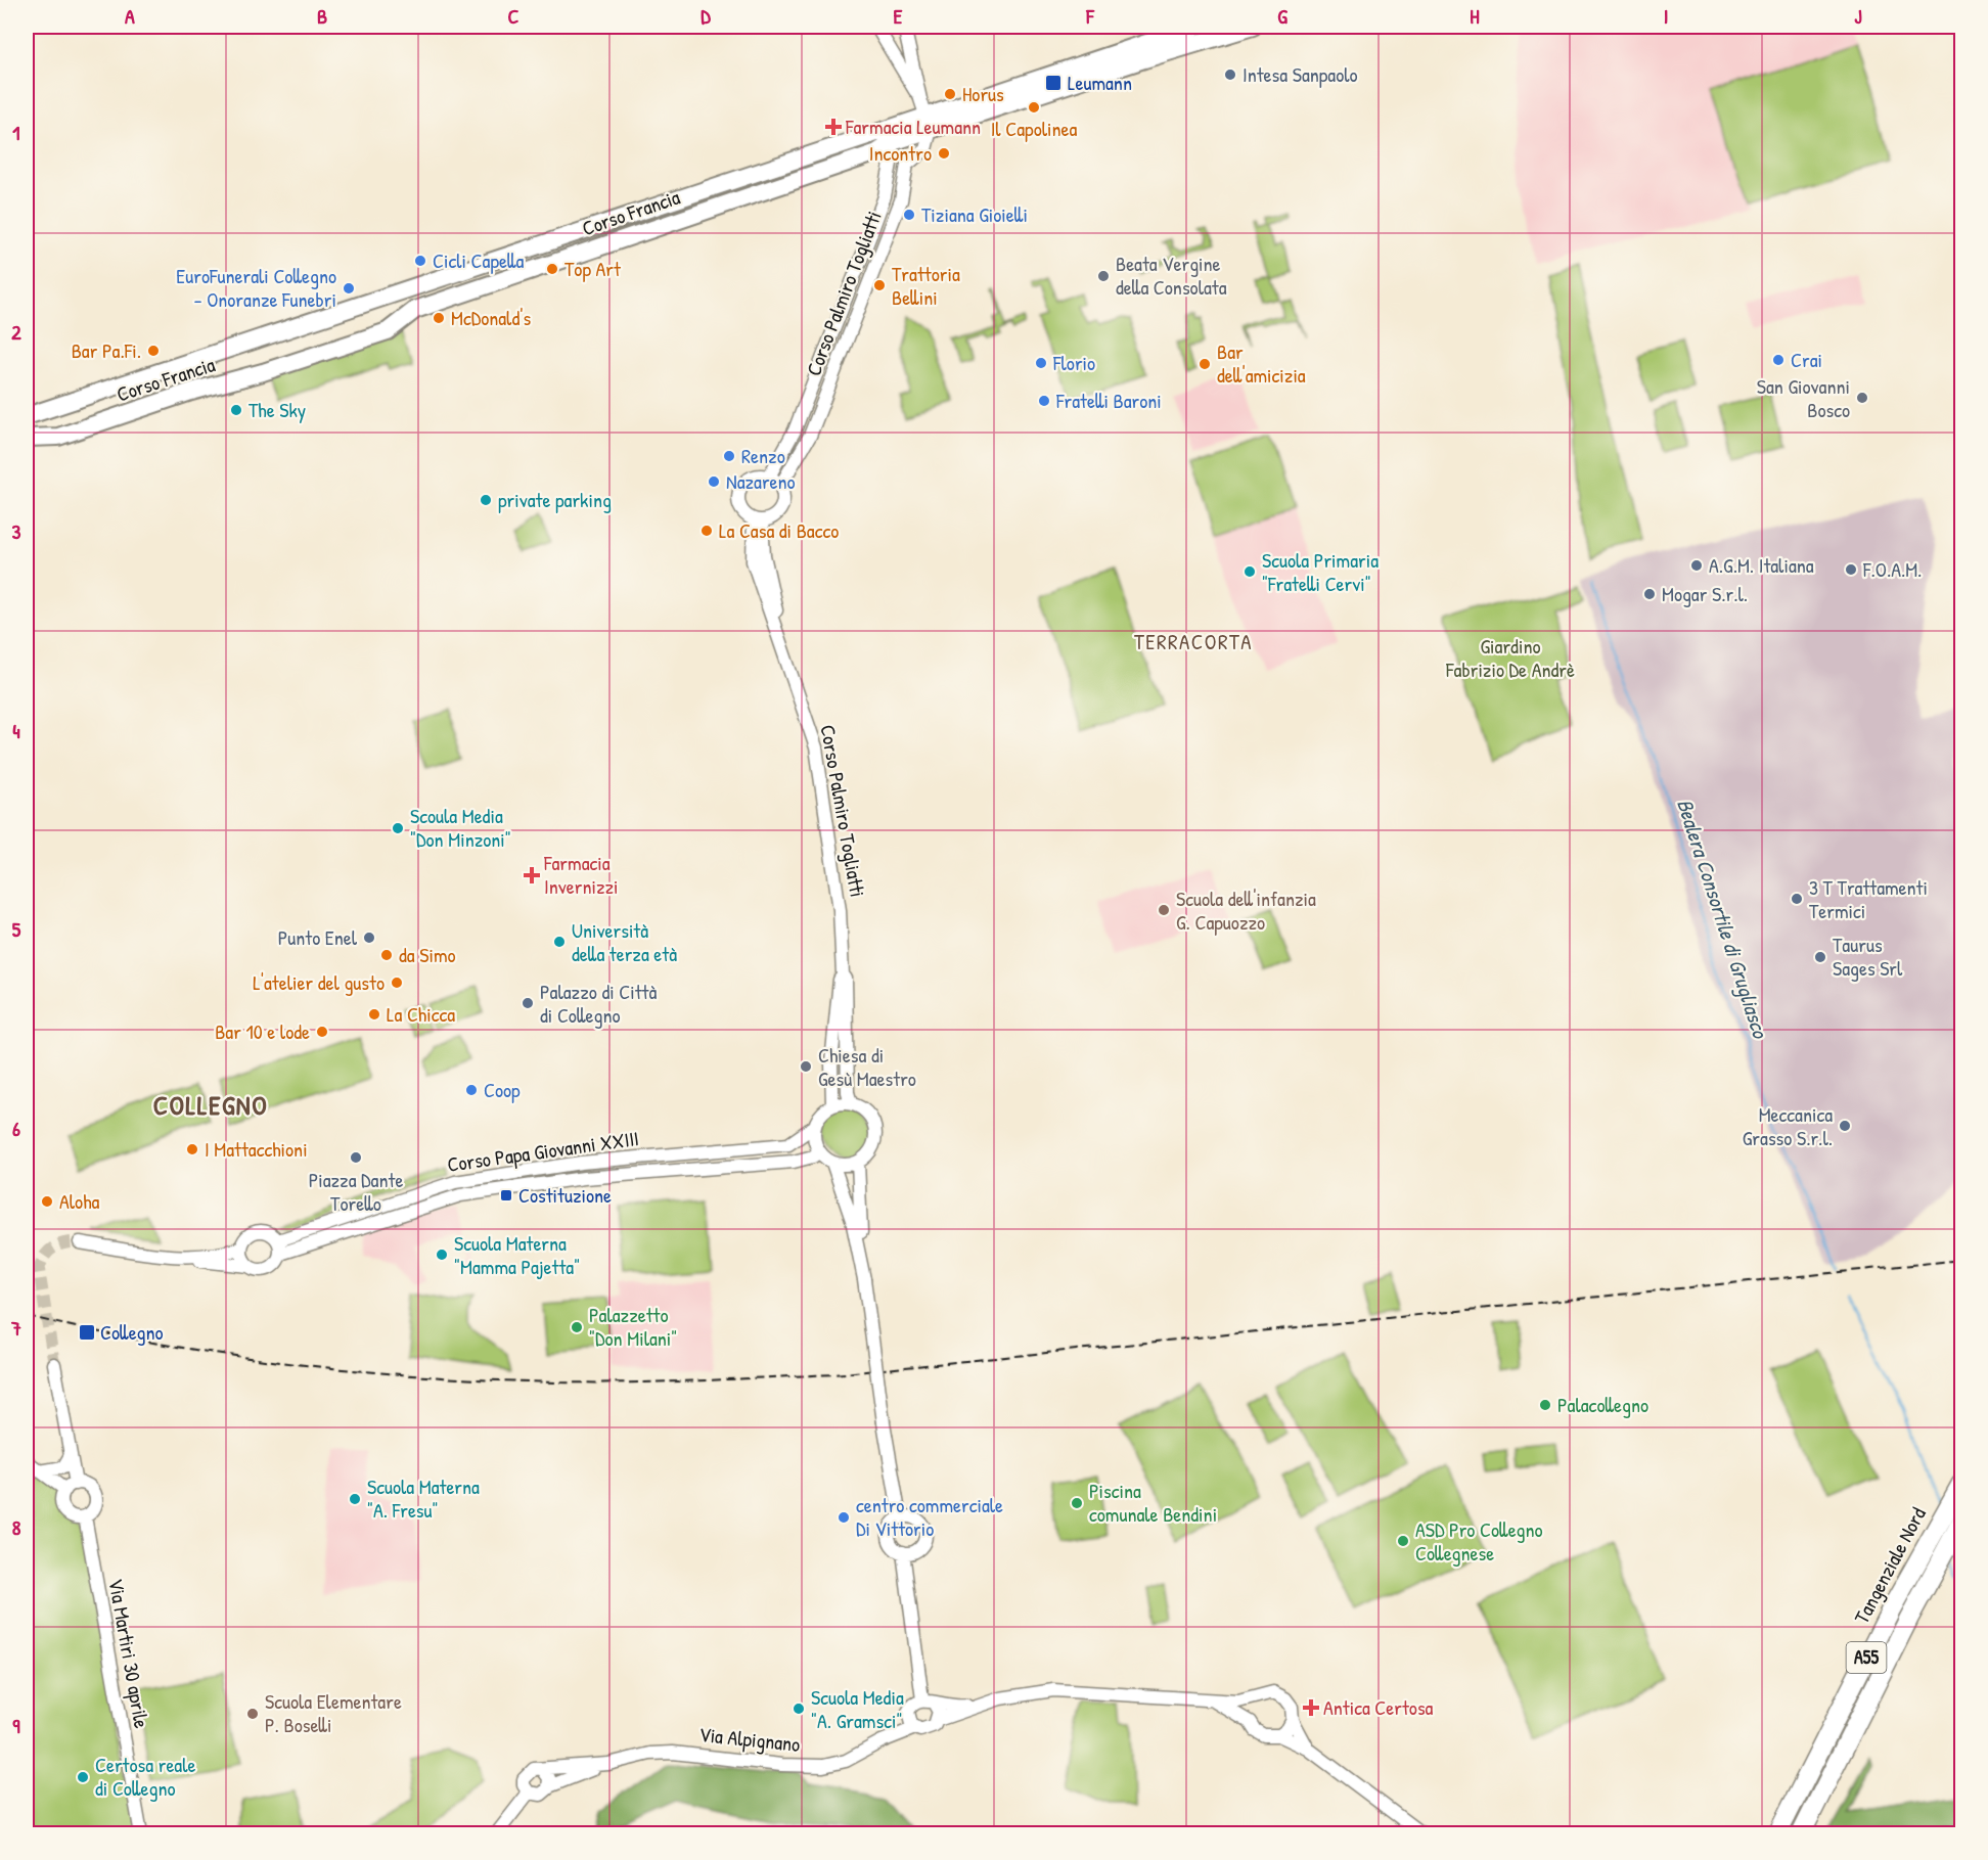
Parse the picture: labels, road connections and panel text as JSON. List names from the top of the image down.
{
  "streets": {
    "highway": ["Tangenziale Nord", "A55"],
    "main road": ["Corso Francia"],
    "street": [
      "Corso Palmiro Togliatti",
      "Corso Papa Giovanni XXIII",
      "Via Martiri 30 aprile",
      "Via Alpignano"
    ]
  },
  "crossings": [
    ["Corso Francia", "Corso Palmiro Togliatti"],
    ["Corso Palmiro Togliatti", "Corso Papa Giovanni XXIII"]
  ],
  "districts": ["TERRACORTA", "COLLEGNO"],
  "water": ["Bealera Consortile di Grugliasco"],
  "parks": ["Giardino Fabrizio De Andrè"],
  "places": {
    "other": [
      "Intesa Sanpaolo",
      "Horus",
      "Il Capolinea",
      "Incontro",
      "Tiziana Gioielli",
      "Cicli Capella",
      "Top Art",
      "Beata Vergine della Consolata",
      "Trattoria Bellini",
      "EuroFunerali Collegno - Onoranze Funebri",
      "McDonald's",
      "Bar Pa.Fi.",
      "Crai",
      "Florio",
      "Bar dell'amicizia",
      "San Giovanni Bosco",
      "Fratelli Baroni",
      "The Sky",
      "Renzo",
      "Nazareno",
      "private parking",
      "La Casa di Bacco",
      "A.G.M. Italiana",
      "F.O.A.M.",
      "Scuola Primaria \"Fratelli Cervi\"",
      "Mogar S.r.l.",
      "Scoula Media \"Don Minzoni\"",
      "3 T Trattamenti Termici",
      "Scuola dell'infanzia G. Capuozzo",
      "Punto Enel",
      "Università della terza età",
      "da Simo",
      "Taurus Sages Srl",
      "L'atelier del gusto",
      "Palazzo di Città di Collegno",
      "La Chicca",
      "Bar 10 e lode",
      "Chiesa di Gesù Maestro",
      "Coop",
      "Meccanica Grasso S.r.l.",
      "I Mattacchioni",
      "Piazza Dante Torello",
      "Aloha",
      "Scuola Materna \"Mamma Pajetta\"",
      "Palazzetto \"Don Milani\"",
      "Palacollegno",
      "Scuola Materna \"A. Fresu\"",
      "Piscina comunale Bendini",
      "centro commerciale Di Vittorio",
      "ASD Pro Collegno Collegnese",
      "Scuola Media \"A. Gramsci\"",
      "Scuola Elementare P. Boselli",
      "Certosa reale di Collegno"
    ],
    "transit": ["Leumann", "Costituzione", "Collegno"],
    "health": ["Farmacia Leumann", "Farmacia Invernizzi", "Antica Certosa"]
  },
  "grid": {
    "columns": [
      "A",
      "B",
      "C",
      "D",
      "E",
      "F",
      "G",
      "H",
      "I",
      "J"
    ],
    "rows": [
      "1",
      "2",
      "3",
      "4",
      "5",
      "6",
      "7",
      "8",
      "9"
    ]
  }
}
